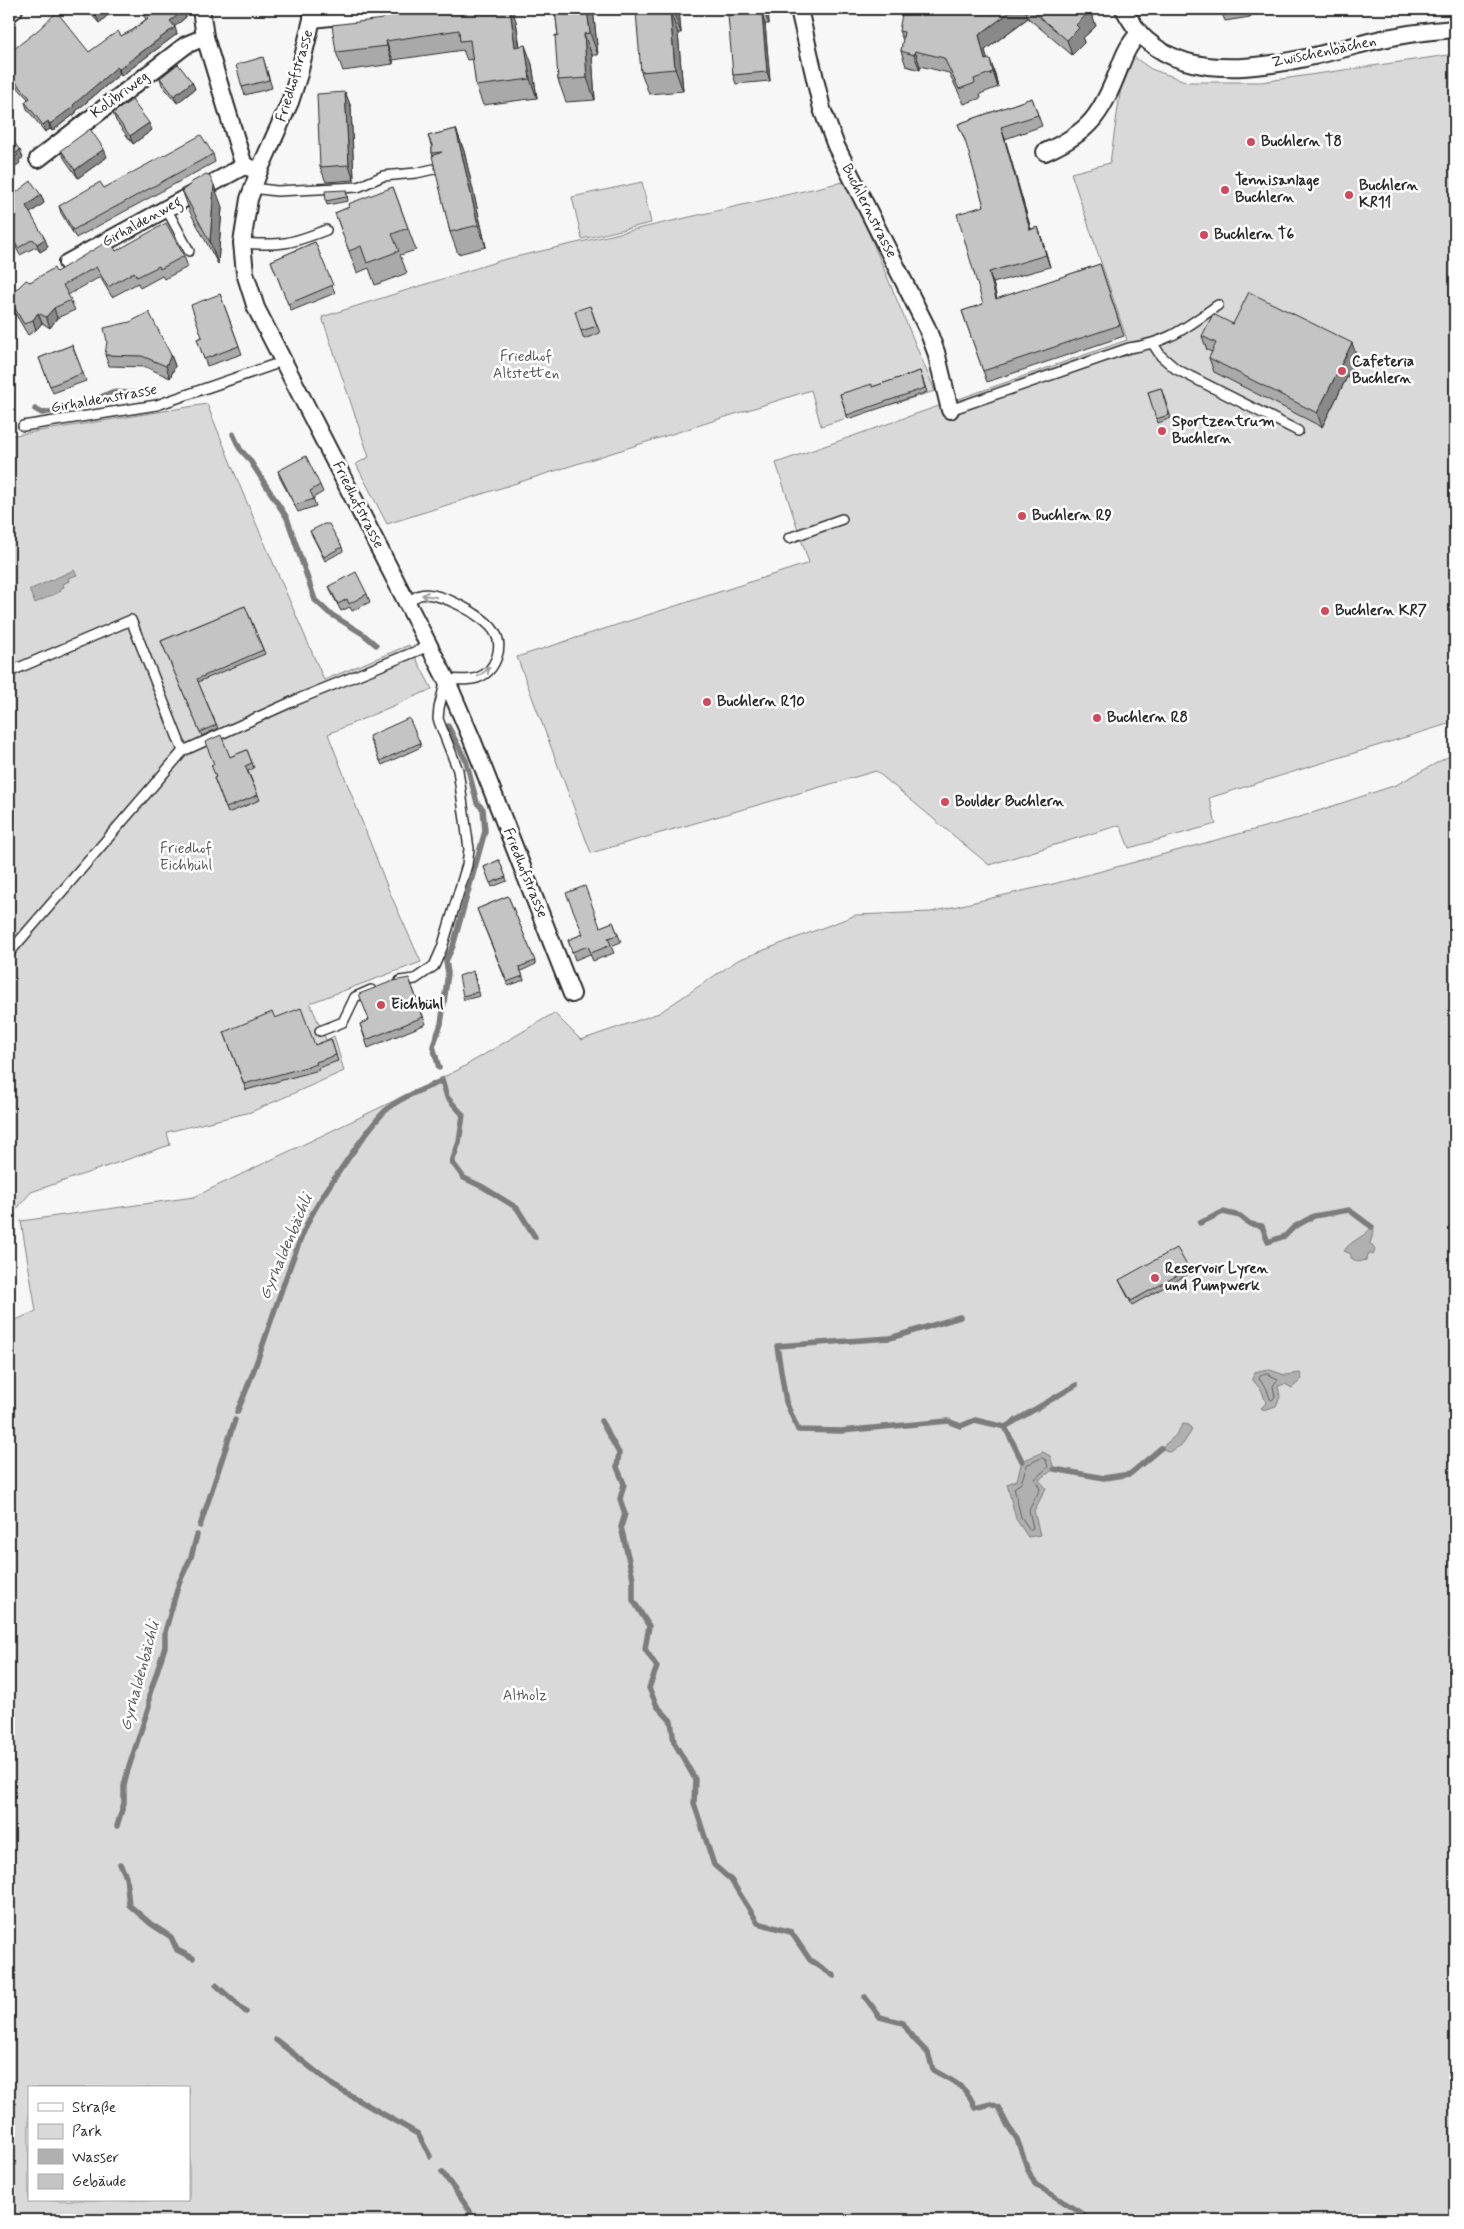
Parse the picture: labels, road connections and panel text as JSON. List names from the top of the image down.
{
  "streets": {
    "street": [
      "Zwischenbächen",
      "Friedhofstrasse",
      "Kolibriweg",
      "Buchlernstrasse",
      "Girhaldenweg"
    ],
    "lane": ["Girhaldenstrasse"]
  },
  "crossings": [
    ["Friedhofstrasse", "Girhaldenweg"]
  ],
  "water": ["Gyrhaldenbächli"],
  "parks": ["Friedhof Altstetten", "Friedhof Eichbühl", "Altholz"],
  "places": [
    "Buchlern T8",
    "Tennisanlage Buchlern",
    "Buchlern KR11",
    "Buchlern T6",
    "Cafeteria Buchlern",
    "Sportzentrum Buchlern",
    "Buchlern R9",
    "Buchlern KR7",
    "Buchlern R10",
    "Buchlern R8",
    "Boulder Buchlern",
    "Eichbühl",
    "Reservoir Lyren und Pumpwerk"
  ],
  "legend": [
    "Straße",
    "Park",
    "Wasser",
    "Gebäude"
  ]
}
